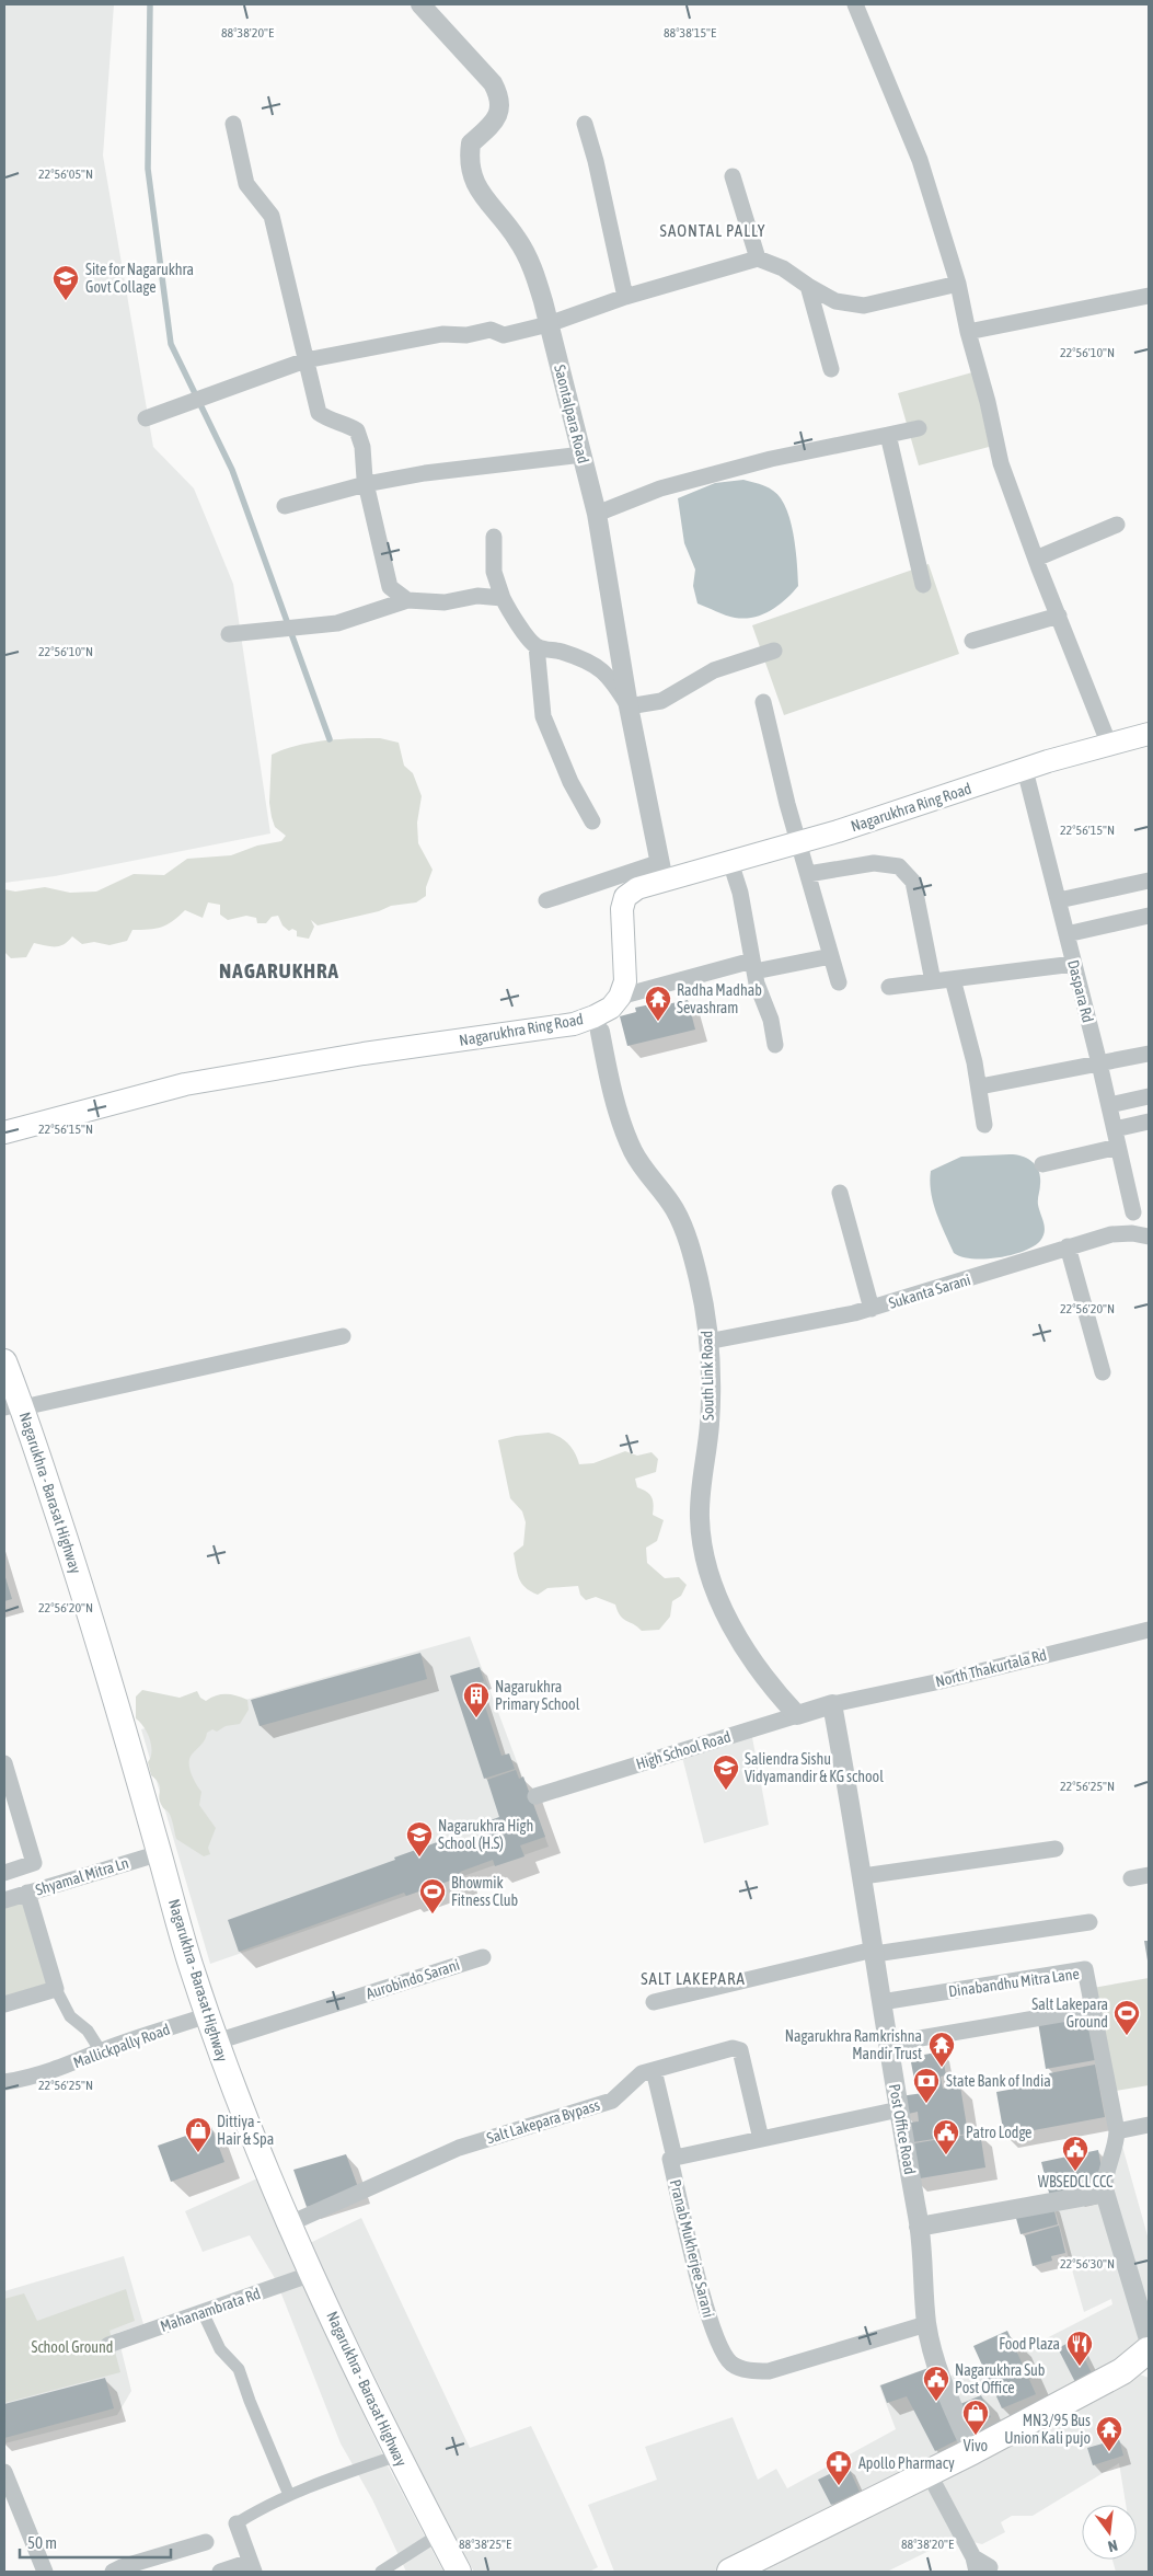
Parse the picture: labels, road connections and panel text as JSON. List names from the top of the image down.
{
  "streets": {
    "main road": ["Nagarukhra Ring Road", "Nagarukhra - Barasat Highway"],
    "street": [
      "Saontalpara Road",
      "Daspara Rd",
      "Sukanta Sarani",
      "South Link Road",
      "North Thakurtala Rd",
      "High School Road",
      "Shyamal Mitra Ln",
      "Aurobindo Sarani",
      "Dinabandhu Mitra Lane",
      "Mallickpally Road",
      "Salt Lakepara Bypass",
      "Post Office Road",
      "Pranab Mukherjee Sarani",
      "Mahanambrata Rd"
    ]
  },
  "crossings": [
    ["Saontalpara Road", "Nagarukhra Ring Road"],
    ["Nagarukhra Ring Road", "Daspara Rd"],
    ["Daspara Rd", "Sukanta Sarani"],
    ["Sukanta Sarani", "South Link Road"],
    ["South Link Road", "High School Road"],
    ["Nagarukhra - Barasat Highway", "Shyamal Mitra Ln"],
    ["Nagarukhra - Barasat Highway", "Aurobindo Sarani"],
    ["Nagarukhra - Barasat Highway", "Mallickpally Road"],
    ["Nagarukhra - Barasat Highway", "Salt Lakepara Bypass"],
    ["Nagarukhra - Barasat Highway", "Mahanambrata Rd"],
    ["North Thakurtala Rd", "High School Road"],
    ["North Thakurtala Rd", "Post Office Road"],
    ["High School Road", "Post Office Road"],
    ["Dinabandhu Mitra Lane", "Post Office Road"],
    ["Salt Lakepara Bypass", "Pranab Mukherjee Sarani"],
    ["Post Office Road", "Pranab Mukherjee Sarani"]
  ],
  "districts": ["SAONTAL PALLY", "NAGARUKHRA", "SALT LAKEPARA"],
  "parks": ["School Ground"],
  "places": {
    "school or university": ["Site for Nagarukhra Govt Collage", "Saliendra Sishu Vidyamandir & KG school", "Nagarukhra High School (H.S)"],
    "temple": ["Radha Madhab Sevashram", "Nagarukhra Ramkrishna Mandir Trust", "MN3/95 Bus Union Kali pujo"],
    "building": ["Nagarukhra Primary School"],
    "sports": ["Bhowmik Fitness Club", "Salt Lakepara Ground"],
    "bank": ["State Bank of India"],
    "shop": ["Dittiya - Hair & Spa", "Vivo"],
    "public building": ["Patro Lodge", "WBSEDCL CCC", "Nagarukhra Sub Post Office"],
    "restaurant": ["Food Plaza"],
    "pharmacy": ["Apollo Pharmacy"]
  },
  "scale_bar": "50 m",
  "north": "bottom",
  "coordinates": [
    "88°38'20\"E",
    "88°38'15\"E",
    "22°56'05\"N",
    "22°56'10\"N",
    "22°56'15\"N",
    "22°56'20\"N",
    "22°56'25\"N",
    "22°56'30\"N",
    "88°38'25\"E"
  ]
}
